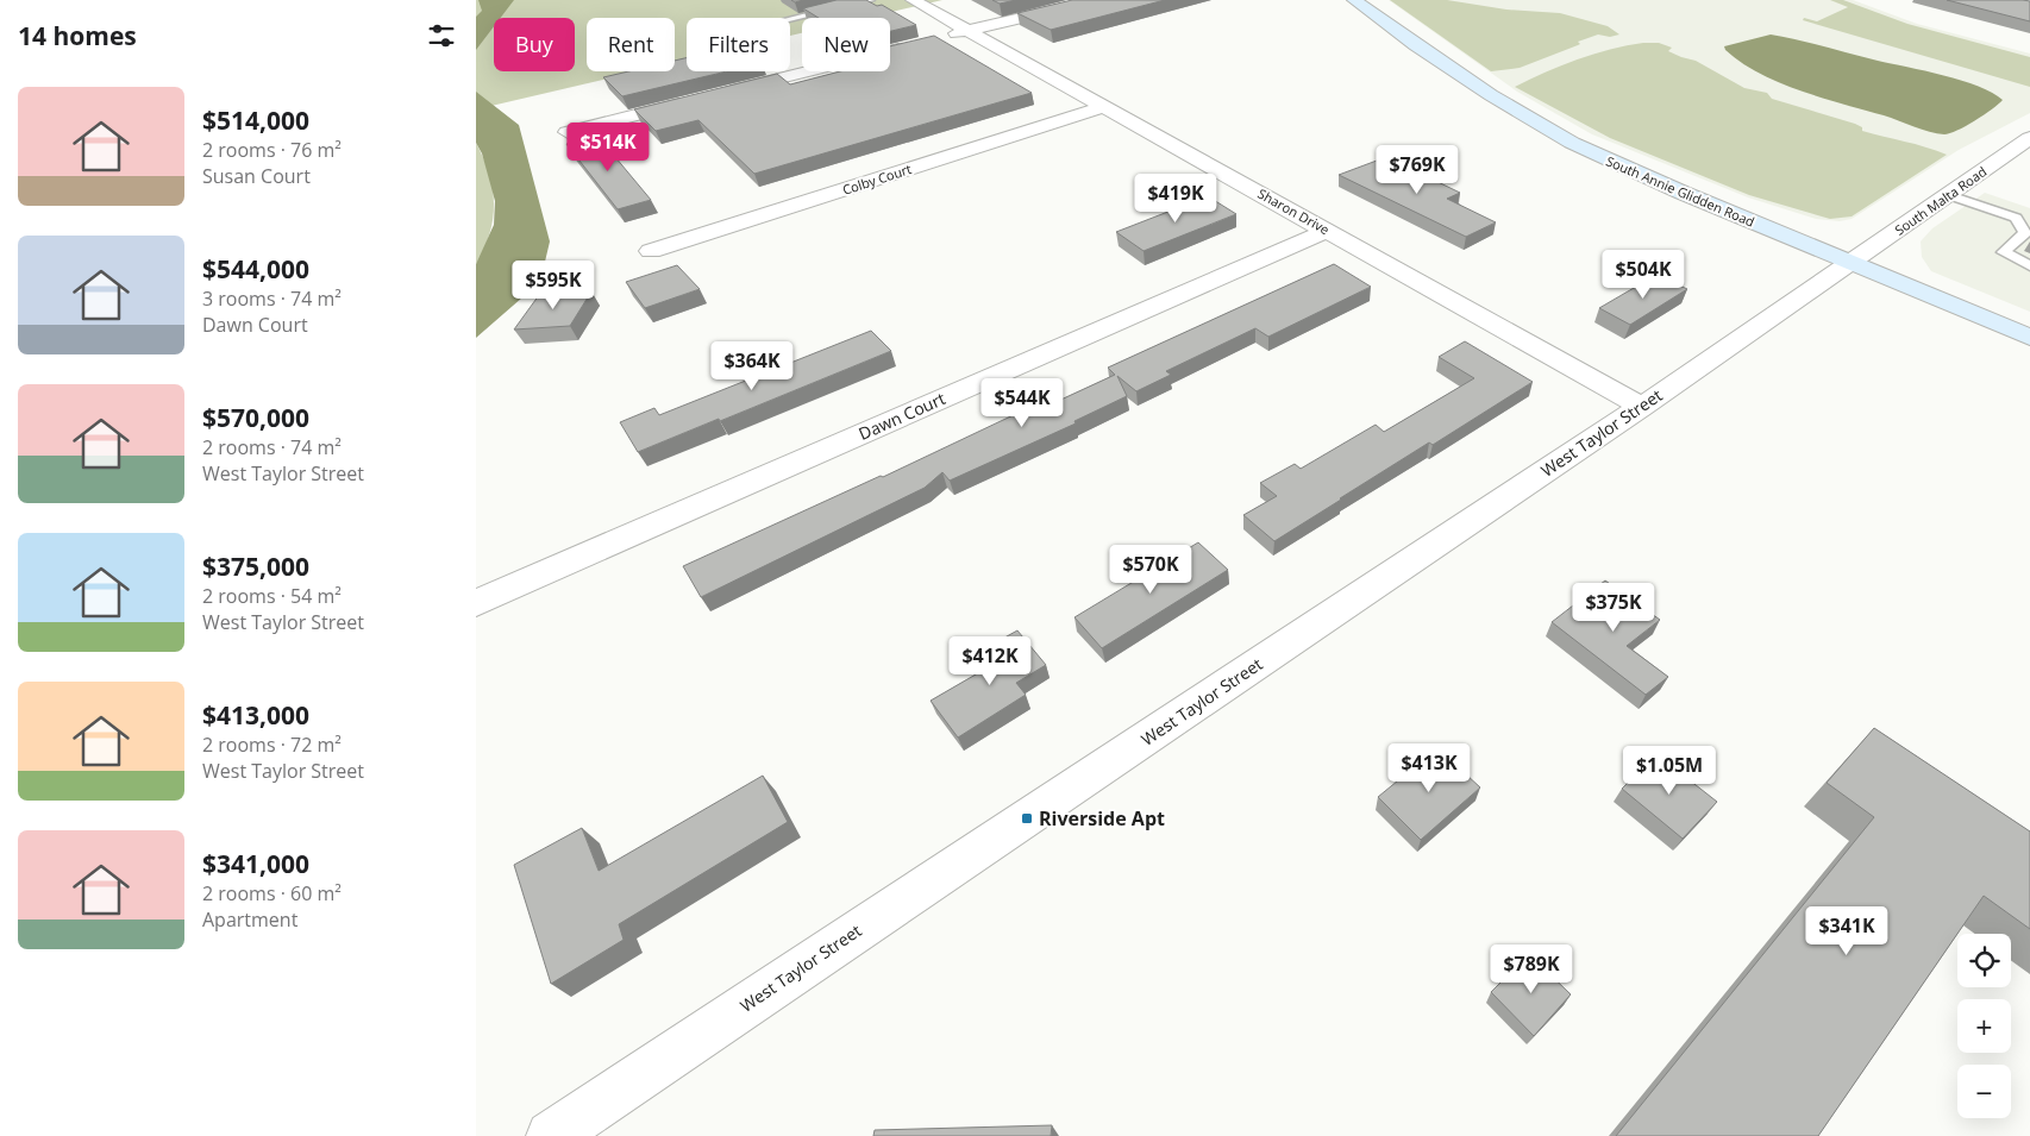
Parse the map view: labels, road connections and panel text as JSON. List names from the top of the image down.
{
  "streets": {
    "main road": ["South Annie Glidden Road"],
    "street": [
      "Colby Court",
      "South Malta Road",
      "Sharon Drive",
      "Dawn Court",
      "West Taylor Street"
    ]
  },
  "crossings": [
    ["Colby Court", "Sharon Drive"],
    ["South Annie Glidden Road", "South Malta Road"],
    ["South Annie Glidden Road", "West Taylor Street"],
    ["South Malta Road", "West Taylor Street"],
    ["Sharon Drive", "Dawn Court"],
    ["Sharon Drive", "West Taylor Street"]
  ],
  "places": {
    "transit": ["Riverside Apt"]
  },
  "page": {
    "heading": "14 homes",
    "chip": [
      "Buy",
      "Rent",
      "Filters",
      "New"
    ],
    "list": [
      {
        "name": "$514,000",
        "note": "2 rooms · 76 m² · Susan Court"
      },
      {
        "name": "$544,000",
        "note": "3 rooms · 74 m² · Dawn Court"
      },
      {
        "name": "$570,000",
        "note": "2 rooms · 74 m² · West Taylor Street"
      },
      {
        "name": "$375,000",
        "note": "2 rooms · 54 m² · West Taylor Street"
      },
      {
        "name": "$413,000",
        "note": "2 rooms · 72 m² · West Taylor Street"
      },
      {
        "name": "$341,000",
        "note": "2 rooms · 60 m² · Apartment"
      }
    ],
    "price": [
      "$514K",
      "$769K",
      "$419K",
      "$504K",
      "$595K",
      "$364K",
      "$544K",
      "$570K",
      "$375K",
      "$412K",
      "$413K",
      "$1.05M",
      "$341K",
      "$789K"
    ],
    "map_buttons": ["+", "−"]
  }
}
